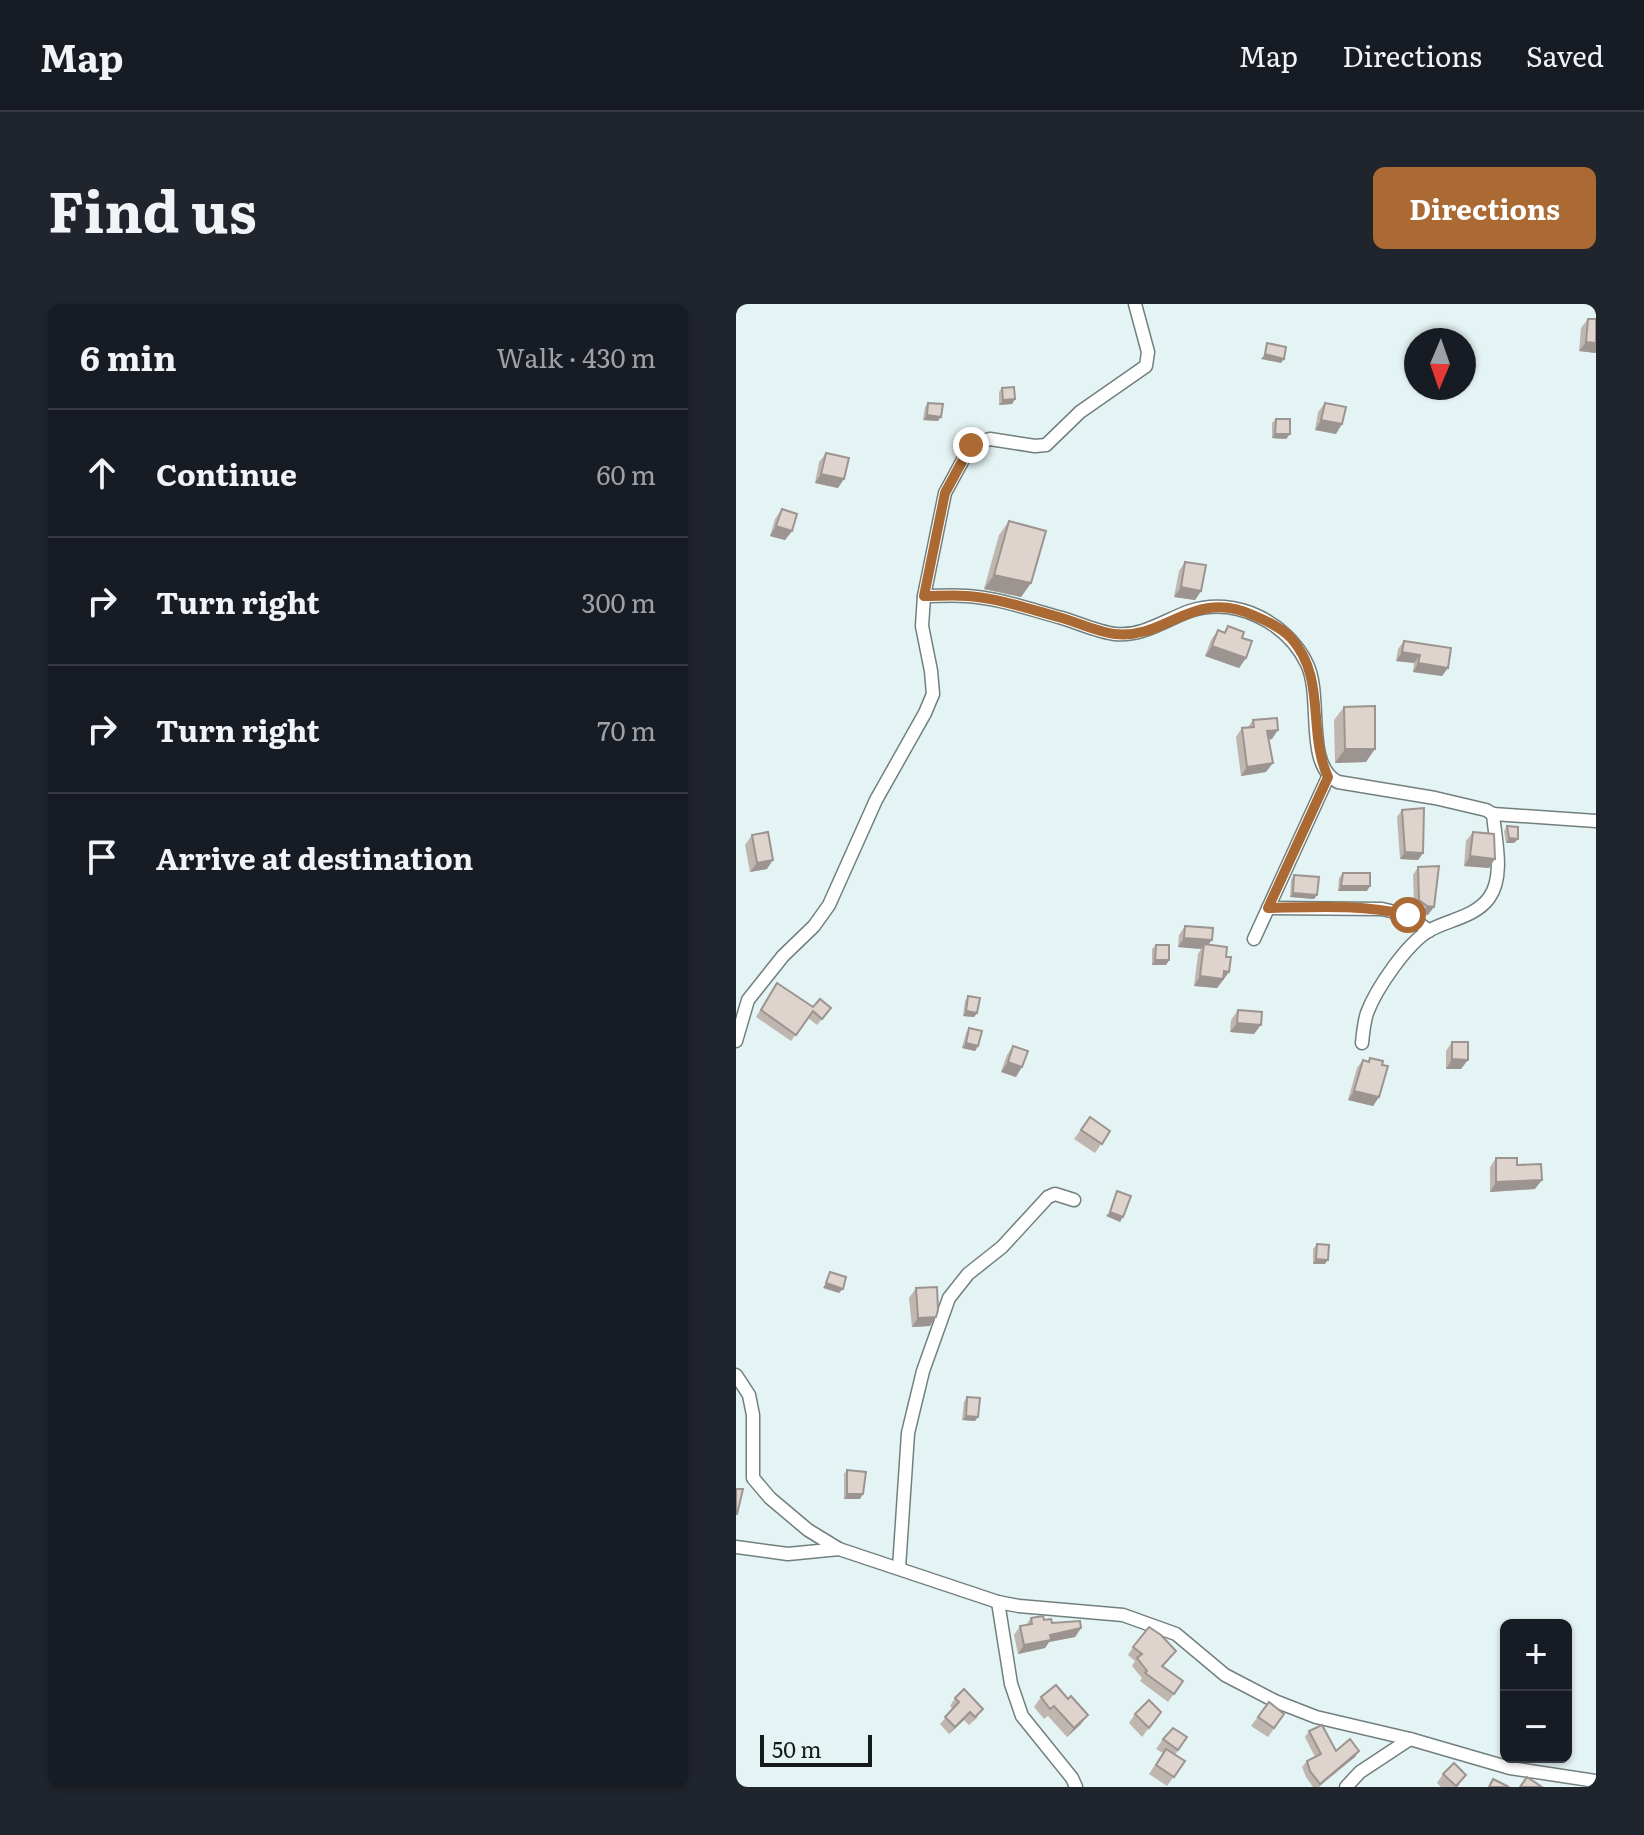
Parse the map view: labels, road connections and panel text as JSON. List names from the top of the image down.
{
  "scale_bar": "50 m",
  "north": "bottom",
  "page": {
    "header": "Map",
    "nav": ["Map", "Directions", "Saved"],
    "title": "Find us",
    "buttons": "Directions",
    "heading": ["6 min", "Walk · 430 m"],
    "list": [
      ["Continue", "60 m"],
      ["Turn right", "300 m"],
      ["Turn right", "70 m"],
      "Arrive at destination"
    ],
    "map_buttons": ["+", "−"],
    "scale": "50 m"
  }
}
